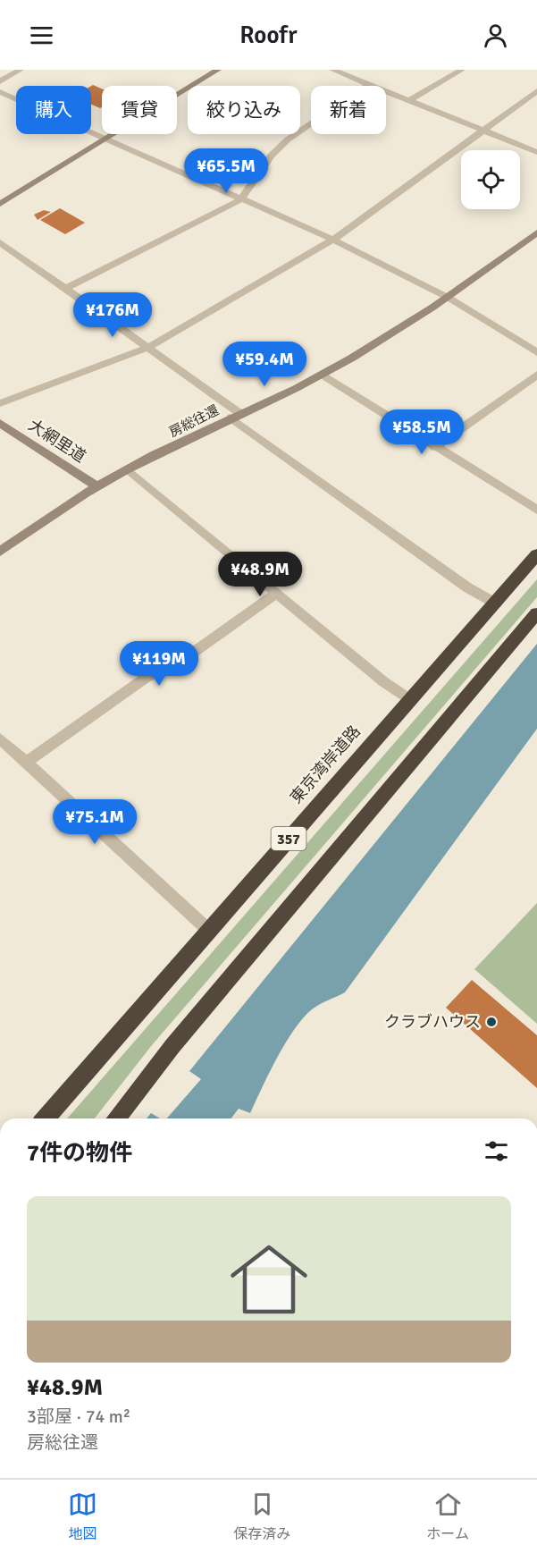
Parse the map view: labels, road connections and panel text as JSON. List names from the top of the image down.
{
  "streets": {
    "highway": ["東京湾岸道路", "357"],
    "street": ["房総往還", "大網里道"]
  },
  "crossings": [
    ["房総往還", "大網里道"]
  ],
  "places": ["クラブハウス"],
  "page": {
    "header": "Roofr",
    "chip": [
      "購入",
      "賃貸",
      "絞り込み",
      "新着"
    ],
    "price": [
      "¥65.5M",
      "¥176M",
      "¥59.4M",
      "¥58.5M",
      "¥48.9M",
      "¥119M",
      "¥75.1M"
    ],
    "heading": "7件の物件",
    "list": [
      {
        "name": "¥48.9M",
        "note": "3部屋 · 74 m² · 房総往還"
      }
    ],
    "tabs": ["地図", "保存済み", "ホーム"]
  }
}
